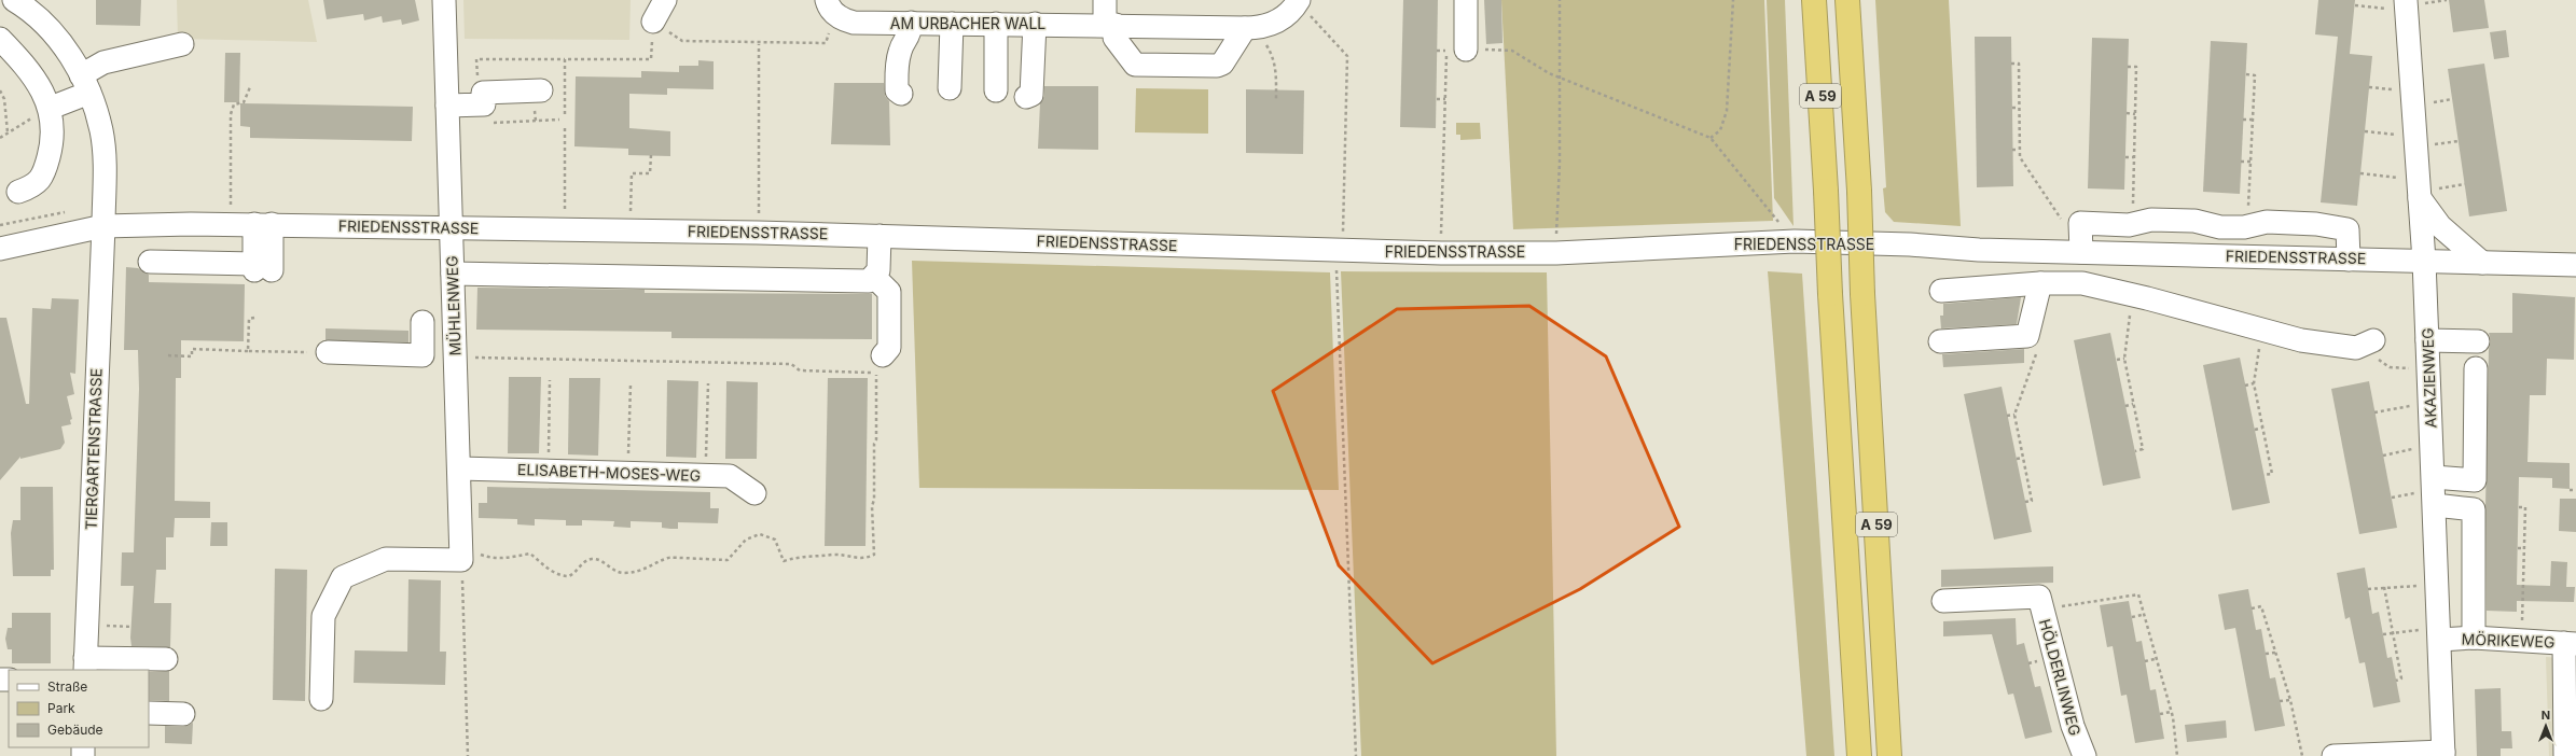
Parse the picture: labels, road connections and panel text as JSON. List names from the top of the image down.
{
  "streets": {
    "highway": ["A 59"],
    "street": [
      "AM URBACHER WALL",
      "FRIEDENSSTRASSE",
      "MÜHLENWEG",
      "AKAZIENWEG",
      "TIERGARTENSTRASSE",
      "ELISABETH-MOSES-WEG",
      "MÖRIKEWEG",
      "HÖLDERLINWEG"
    ]
  },
  "crossings": [
    ["FRIEDENSSTRASSE", "MÜHLENWEG"],
    ["FRIEDENSSTRASSE", "AKAZIENWEG"],
    ["FRIEDENSSTRASSE", "TIERGARTENSTRASSE"],
    ["MÜHLENWEG", "ELISABETH-MOSES-WEG"],
    ["AKAZIENWEG", "MÖRIKEWEG"]
  ],
  "legend": ["Straße", "Park", "Gebäude"],
  "north": "top"
}
